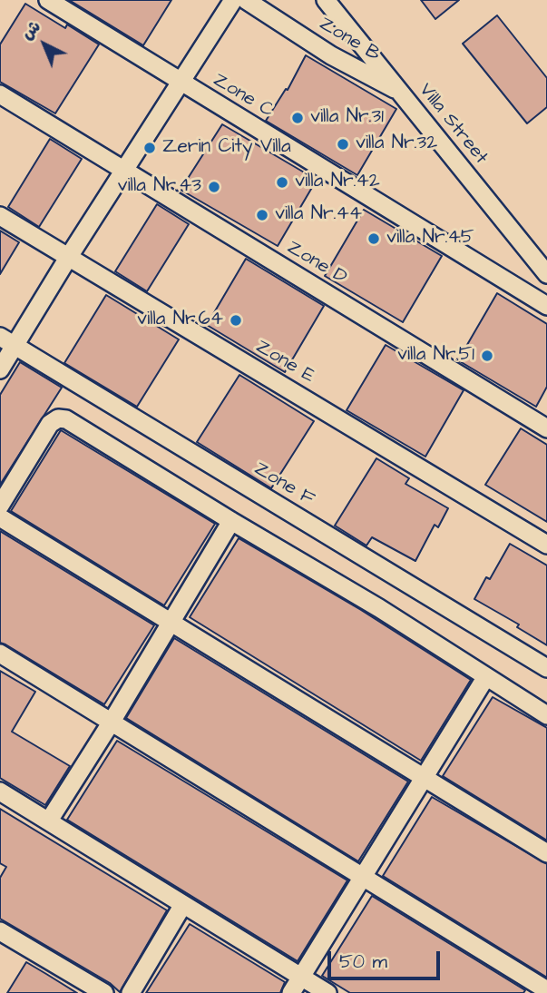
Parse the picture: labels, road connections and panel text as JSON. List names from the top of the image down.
{
  "streets": {
    "street": [
      "Zone B",
      "Zone C",
      "Villa Street",
      "Zone D",
      "Zone E",
      "Zone F"
    ]
  },
  "crossings": [
    ["Zone B", "Villa Street"]
  ],
  "places": [
    "villa Nr.31",
    "villa Nr.32",
    "Zerin City Villa",
    "villa Nr.42",
    "villa Nr.43",
    "villa Nr.44",
    "villa Nr.45",
    "villa Nr.64",
    "villa Nr.51"
  ],
  "scale_bar": "50 m",
  "north": "top left"
}
